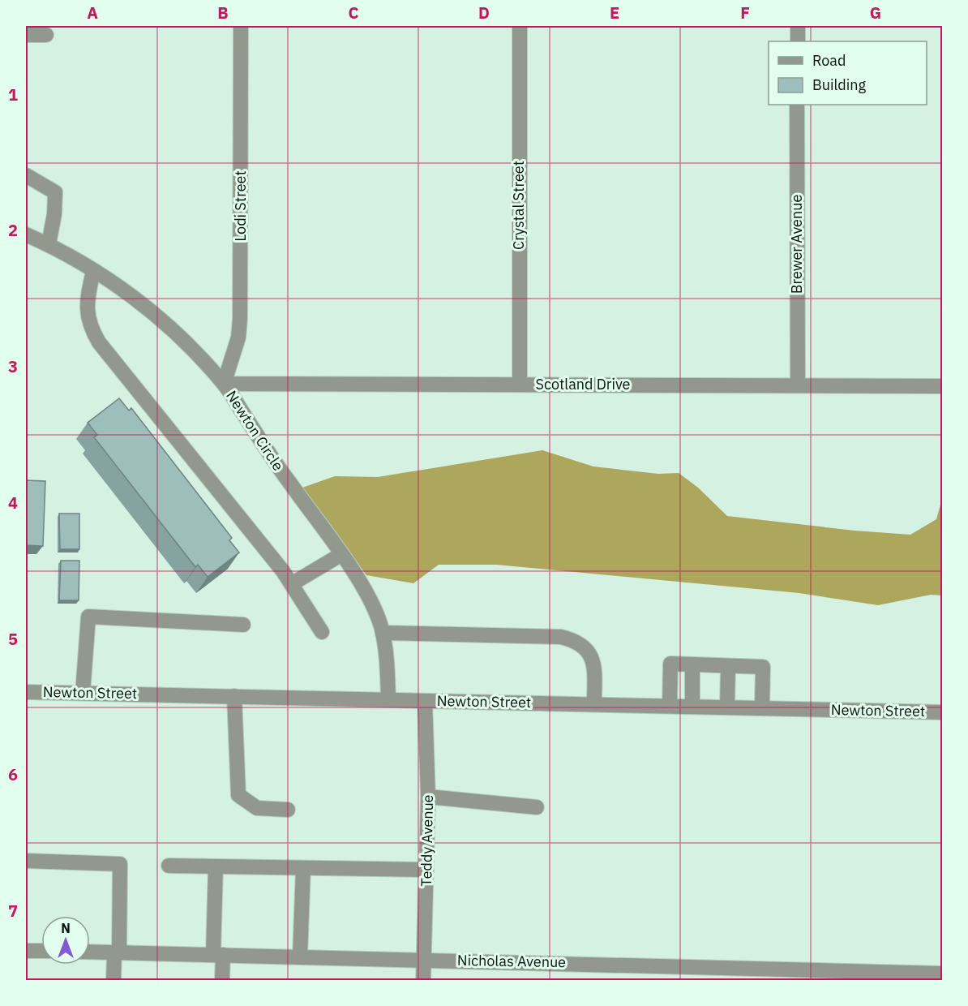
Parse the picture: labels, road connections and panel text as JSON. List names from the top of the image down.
{
  "streets": {
    "street": [
      "Crystal Street",
      "Lodi Street",
      "Brewer Avenue",
      "Scotland Drive",
      "Newton Circle",
      "Newton Street",
      "Teddy Avenue",
      "Nicholas Avenue"
    ]
  },
  "crossings": [
    ["Crystal Street", "Scotland Drive"],
    ["Lodi Street", "Scotland Drive"],
    ["Lodi Street", "Newton Circle"],
    ["Brewer Avenue", "Scotland Drive"],
    ["Scotland Drive", "Newton Circle"],
    ["Newton Circle", "Newton Street"],
    ["Newton Street", "Teddy Avenue"],
    ["Teddy Avenue", "Nicholas Avenue"]
  ],
  "legend": ["Road", "Building"],
  "north": "top",
  "grid": {
    "columns": [
      "A",
      "B",
      "C",
      "D",
      "E",
      "F",
      "G"
    ],
    "rows": [
      "1",
      "2",
      "3",
      "4",
      "5",
      "6",
      "7"
    ]
  }
}
